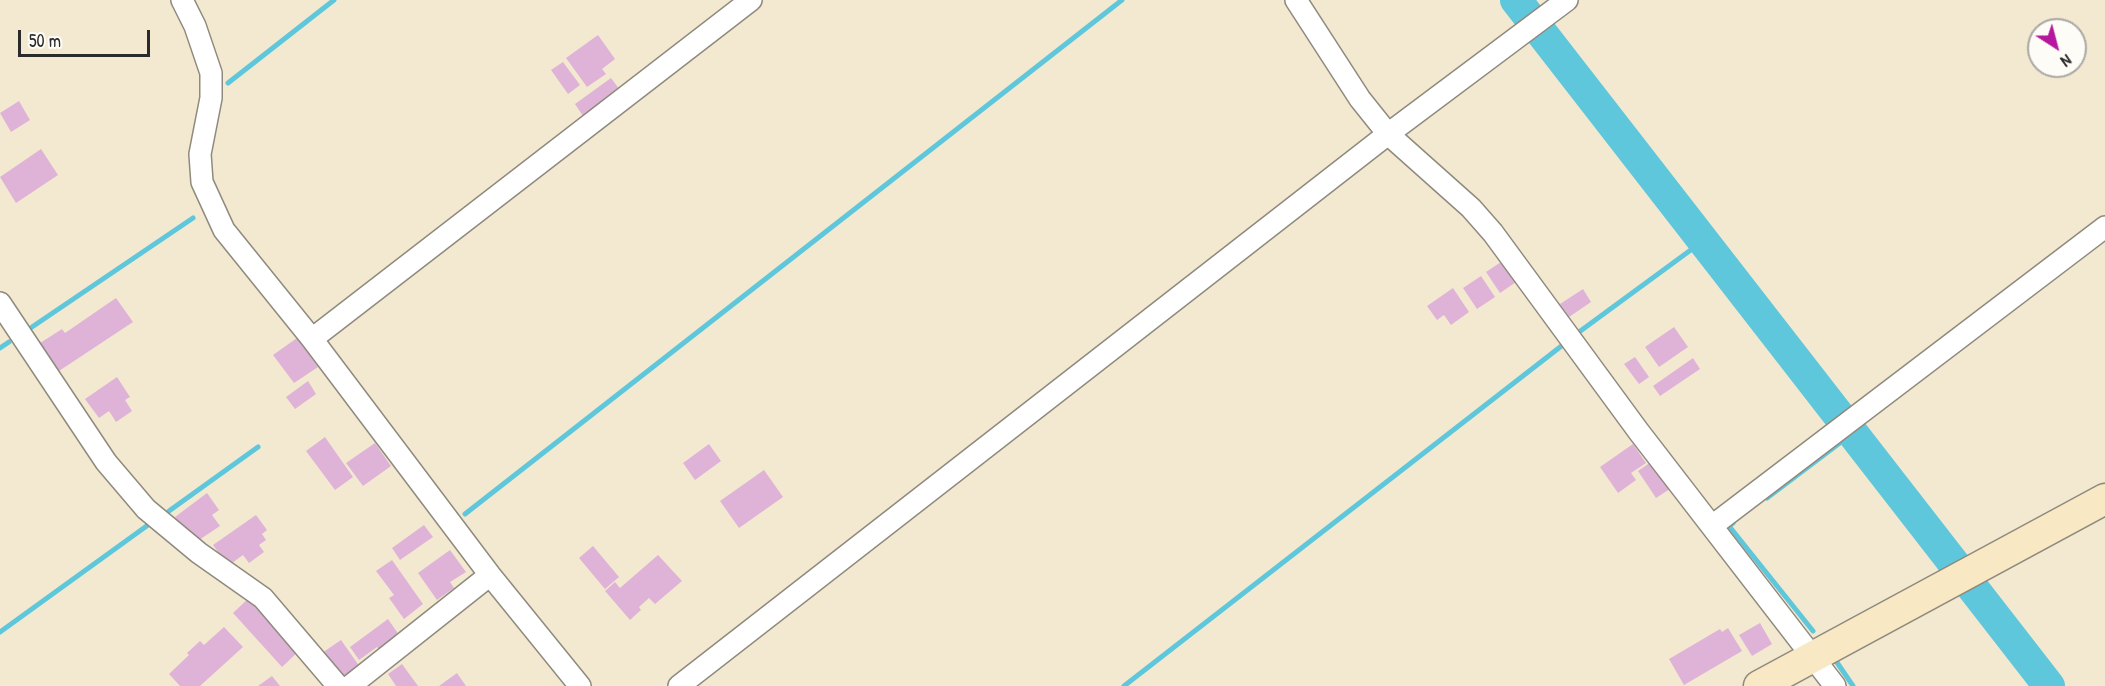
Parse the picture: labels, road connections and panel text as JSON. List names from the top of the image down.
{
  "scale_bar": "50 m",
  "north": "bottom right"
}
